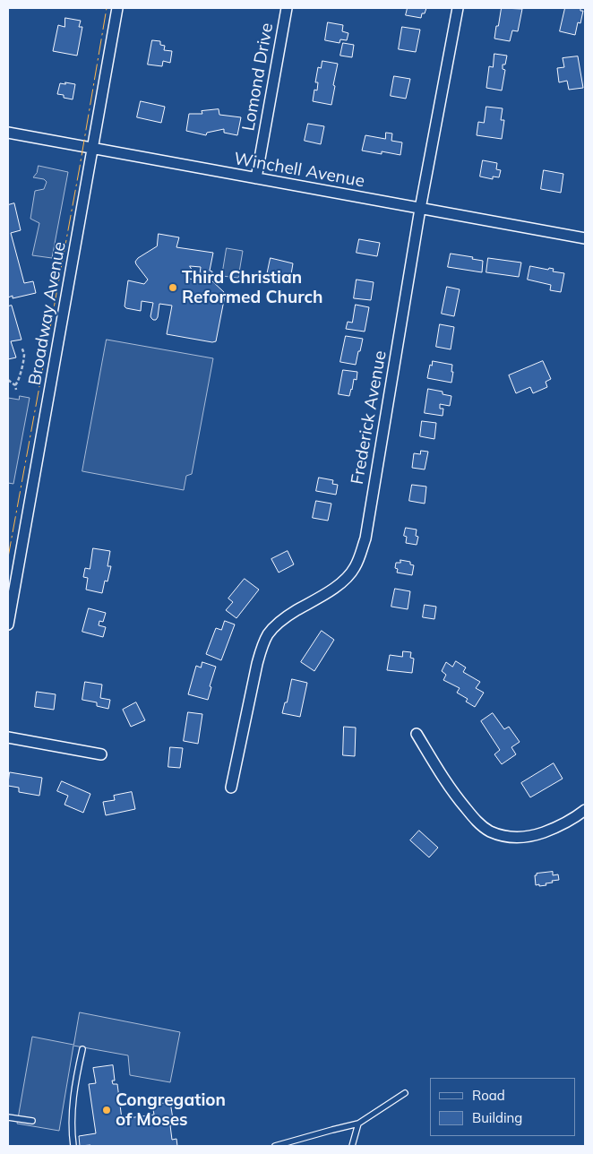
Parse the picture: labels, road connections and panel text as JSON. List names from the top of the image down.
{
  "streets": {
    "street": [
      "Lomond Drive",
      "Winchell Avenue",
      "Broadway Avenue",
      "Frederick Avenue"
    ]
  },
  "crossings": [
    ["Lomond Drive", "Winchell Avenue"],
    ["Winchell Avenue", "Broadway Avenue"],
    ["Winchell Avenue", "Frederick Avenue"]
  ],
  "places": ["Third Christian Reformed Church", "Congregation of Moses"],
  "legend": ["Road", "Building"]
}
